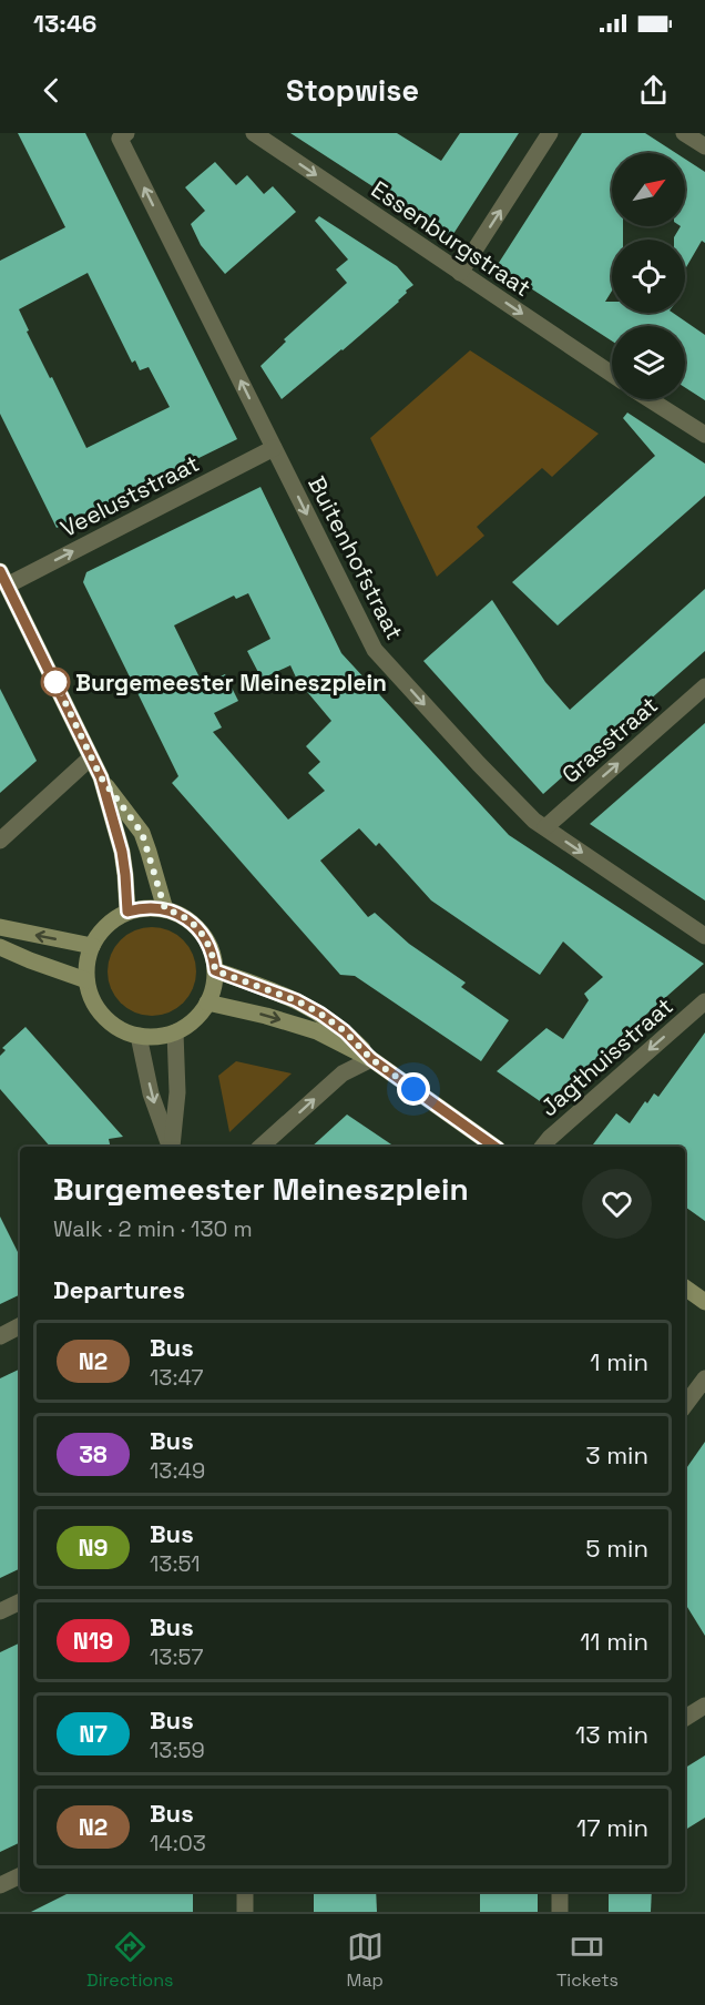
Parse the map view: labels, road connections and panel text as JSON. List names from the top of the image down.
{
  "streets": {
    "street": [
      "Essenburgstraat",
      "Veeluststraat",
      "Buitenhofstraat",
      "Grasstraat",
      "Jagthuisstraat"
    ]
  },
  "crossings": [
    ["Veeluststraat", "Buitenhofstraat"],
    ["Buitenhofstraat", "Grasstraat"]
  ],
  "one_way": [
    "Essenburgstraat",
    "Veeluststraat",
    "Grasstraat",
    "Jagthuisstraat"
  ],
  "places": ["Burgemeester Meineszplein"],
  "lines": ["bus line N2"],
  "north": "top right",
  "page": {
    "status": "13:46",
    "header": "Stopwise",
    "heading": [
      ["Burgemeester Meineszplein", "Walk · 2 min · 130 m"],
      "Departures"
    ],
    "list": [
      {
        "mark": "N2",
        "name": "Bus",
        "note": "13:47",
        "value": "1 min"
      },
      {
        "mark": "38",
        "name": "Bus",
        "note": "13:49",
        "value": "3 min"
      },
      {
        "mark": "N9",
        "name": "Bus",
        "note": "13:51",
        "value": "5 min"
      },
      {
        "mark": "N19",
        "name": "Bus",
        "note": "13:57",
        "value": "11 min"
      },
      {
        "mark": "N7",
        "name": "Bus",
        "note": "13:59",
        "value": "13 min"
      },
      {
        "mark": "N2",
        "name": "Bus",
        "note": "14:03",
        "value": "17 min"
      }
    ],
    "tabs": ["Directions", "Map", "Tickets"]
  }
}
